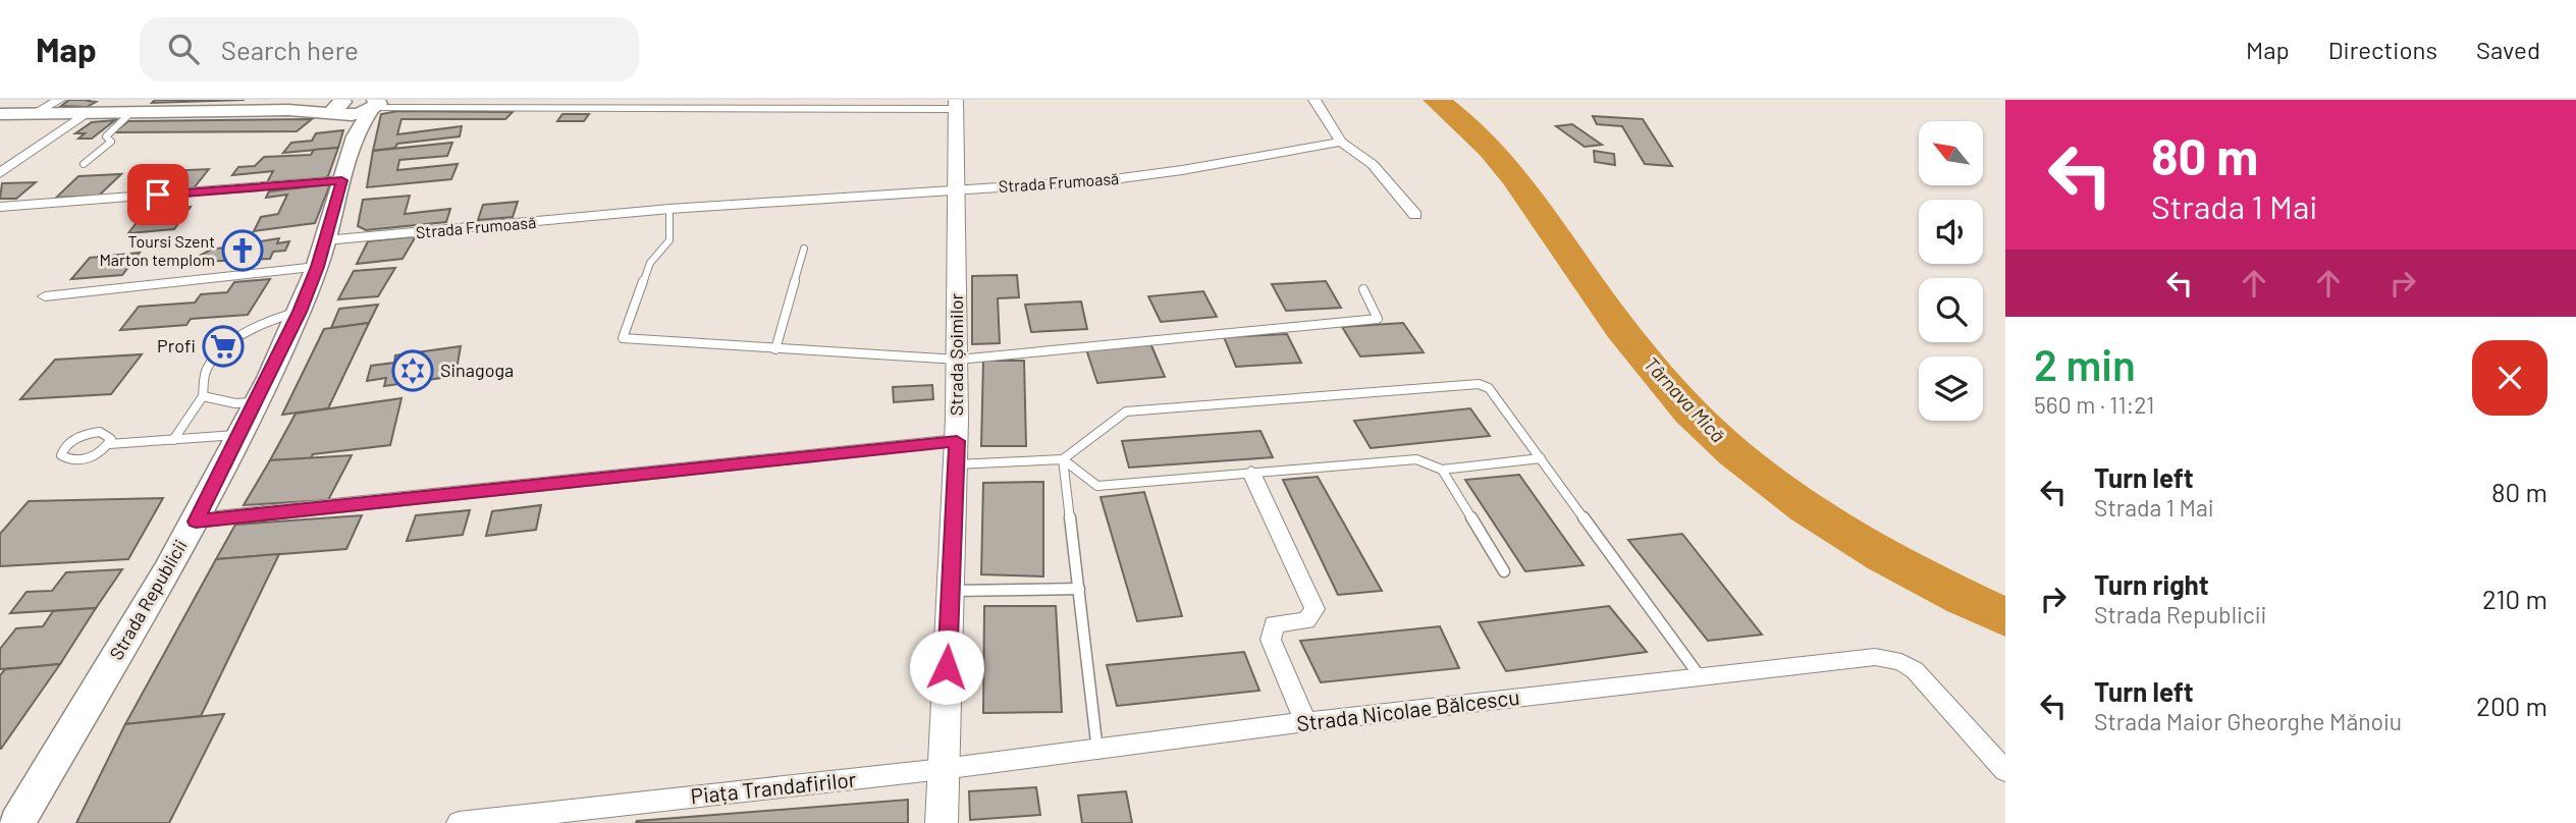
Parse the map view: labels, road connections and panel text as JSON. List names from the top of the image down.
{
  "streets": {
    "main road": ["Strada Republicii"],
    "street": [
      "Strada Frumoasă",
      "Strada Șoimilor",
      "Strada Nicolae Bălcescu",
      "Piața Trandafirilor"
    ]
  },
  "crossings": [
    ["Strada Frumoasă", "Strada Șoimilor"],
    ["Strada Frumoasă", "Strada Republicii"],
    ["Strada Șoimilor", "Strada Nicolae Bălcescu"],
    ["Strada Șoimilor", "Piața Trandafirilor"],
    ["Strada Nicolae Bălcescu", "Piața Trandafirilor"]
  ],
  "water": ["Târnava Mică"],
  "places": {
    "church": ["Toursi Szent Marton templom"],
    "supermarket": ["Profi"],
    "synagogue": ["Sinagoga"]
  },
  "north": "top left",
  "page": {
    "header": "Map",
    "search": "Search here",
    "nav": ["Map", "Directions", "Saved"],
    "turn": ["80 m", "Strada 1 Mai"],
    "heading": ["2 min", "560 m · 11:21"],
    "list": [
      {
        "name": "Turn left",
        "note": "Strada 1 Mai",
        "value": "80 m"
      },
      {
        "name": "Turn right",
        "note": "Strada Republicii",
        "value": "210 m"
      },
      {
        "name": "Turn left",
        "note": "Strada Maior Gheorghe Mănoiu",
        "value": "200 m"
      }
    ]
  }
}
